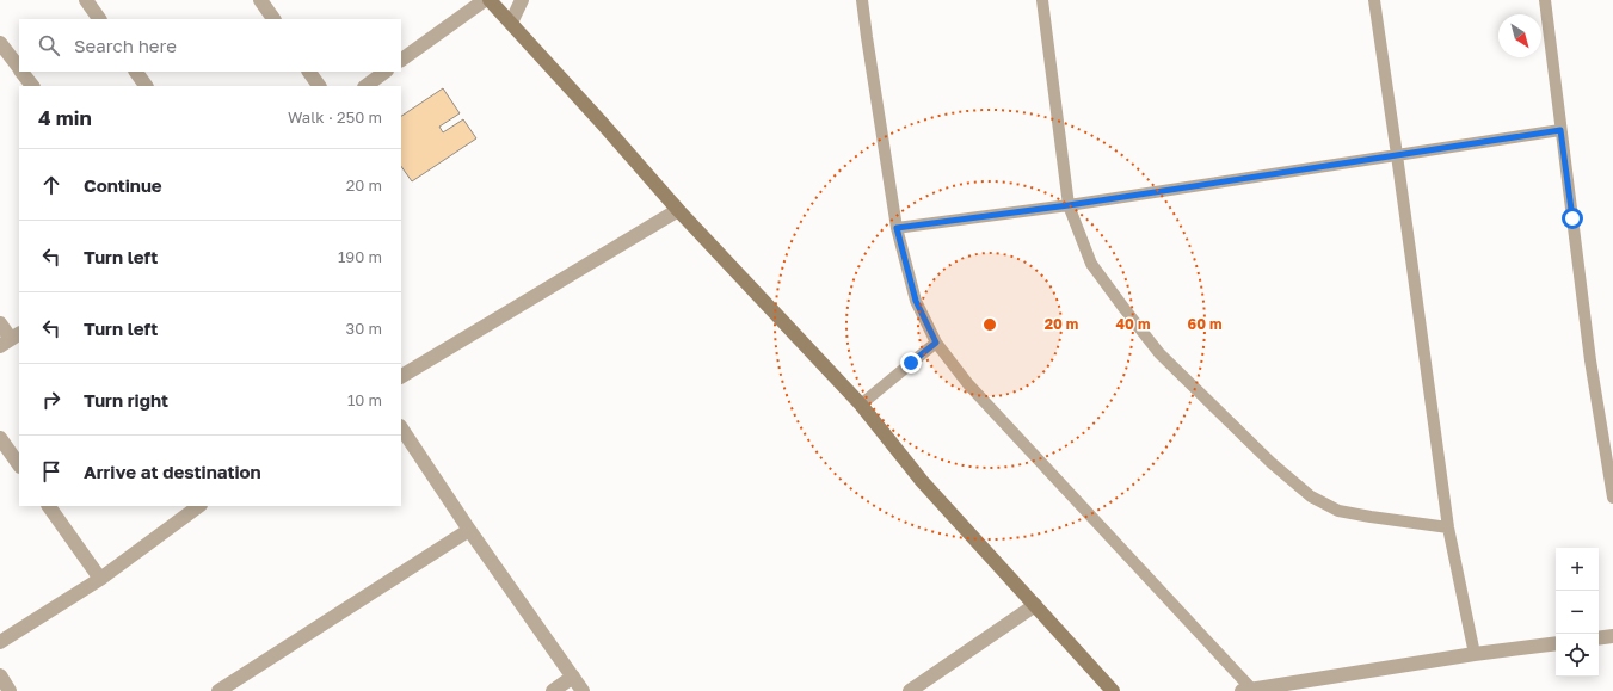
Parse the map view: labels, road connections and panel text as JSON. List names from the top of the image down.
{
  "north": "bottom right",
  "page": {
    "search": "Search here",
    "heading": ["4 min", "Walk · 250 m"],
    "list": [
      ["Continue", "20 m"],
      ["Turn left", "190 m"],
      ["Turn left", "30 m"],
      ["Turn right", "10 m"],
      "Arrive at destination"
    ],
    "map_buttons": ["+", "−"]
  },
  "rings": ["20 m", "40 m", "60 m"]
}
